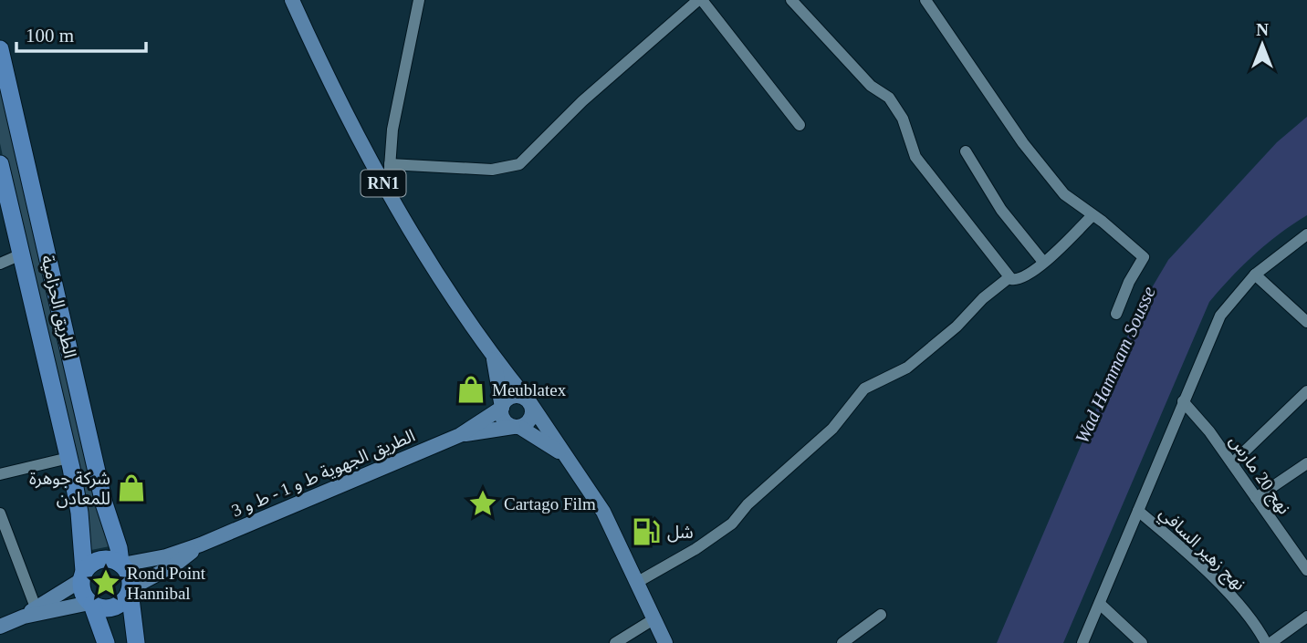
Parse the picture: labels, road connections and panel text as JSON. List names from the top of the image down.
{
  "streets": {
    "highway": ["الطريق الحزامية"],
    "main road": ["RN1", "الطريق الجهوية ط و 1 - ط و 3"],
    "street": ["نهج 20 مارس", "نهج زهير السافي"]
  },
  "crossings": [
    ["RN1", "الطريق الجهوية ط و 1 - ط و 3"],
    ["الطريق الحزامية", "الطريق الجهوية ط و 1 - ط و 3"]
  ],
  "water": ["Wad Hammam Sousse"],
  "places": {
    "shop": ["Meublatex", "شركة جوهرة للمعادن"],
    "place": ["Cartago Film", "Rond Point Hannibal"],
    "fuel station": ["شل"]
  },
  "scale_bar": "100 m",
  "north": "top"
}
